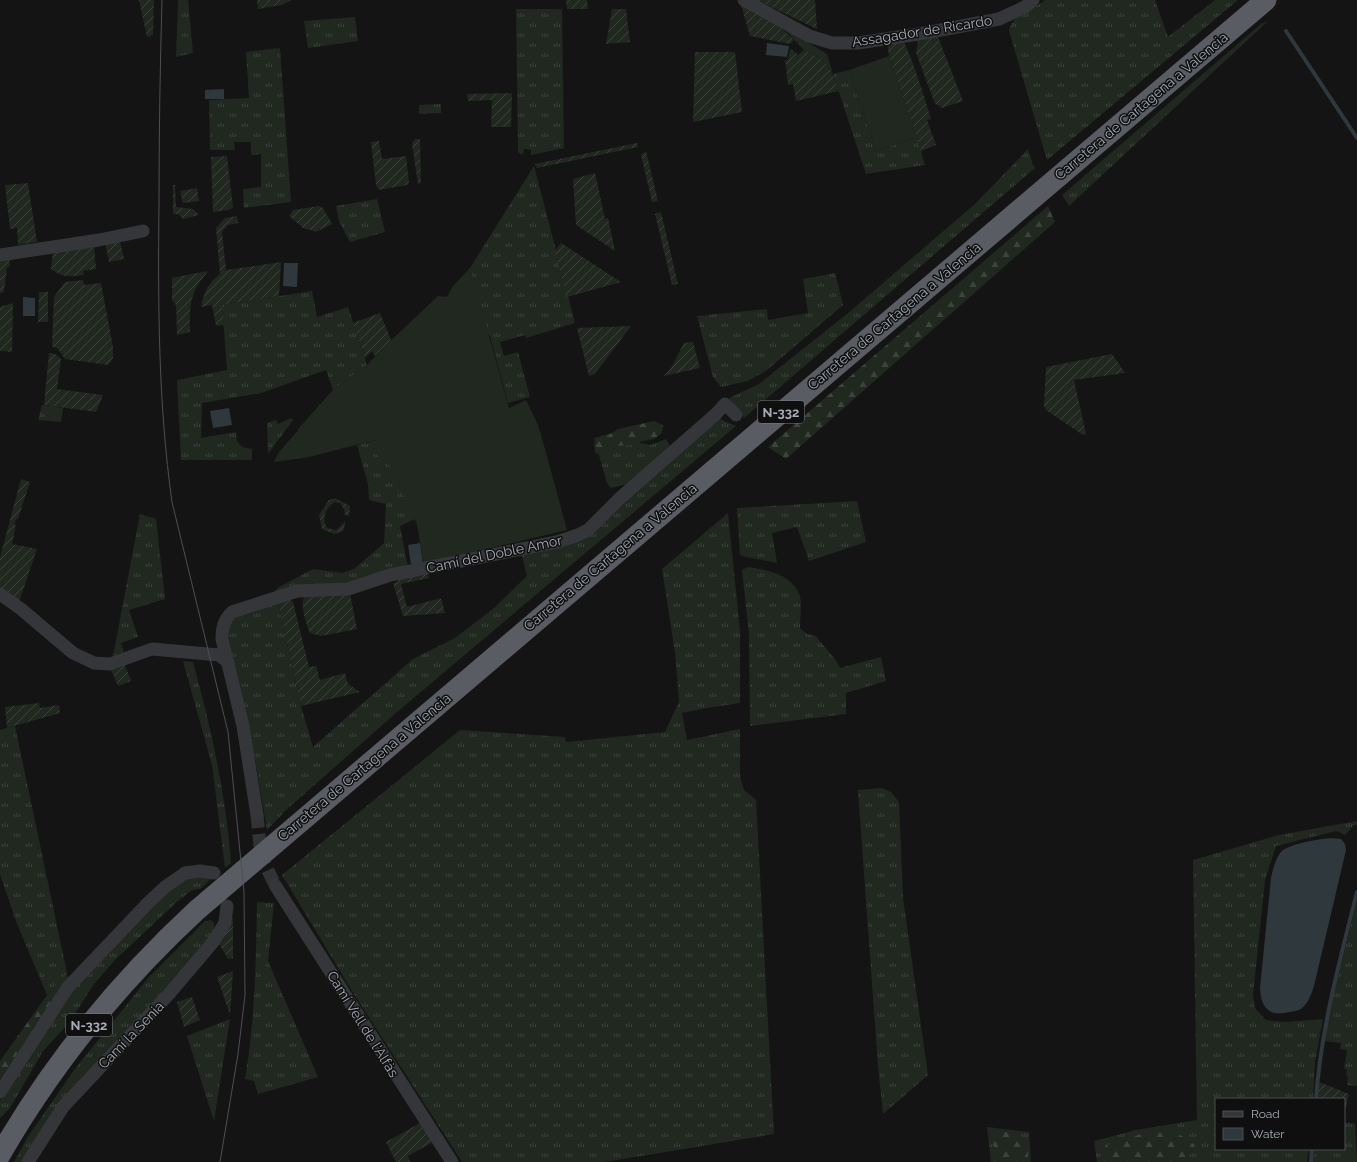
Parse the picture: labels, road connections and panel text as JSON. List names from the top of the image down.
{
  "streets": {
    "highway": ["Carretera de Cartagena a Valencia", "N-332"],
    "street": [
      "Assagador de Ricardo",
      "Camí del Doble Amor",
      "Camí Vell de l'Alfàs",
      "Camí la Senia"
    ]
  },
  "legend": ["Road", "Water"]
}
